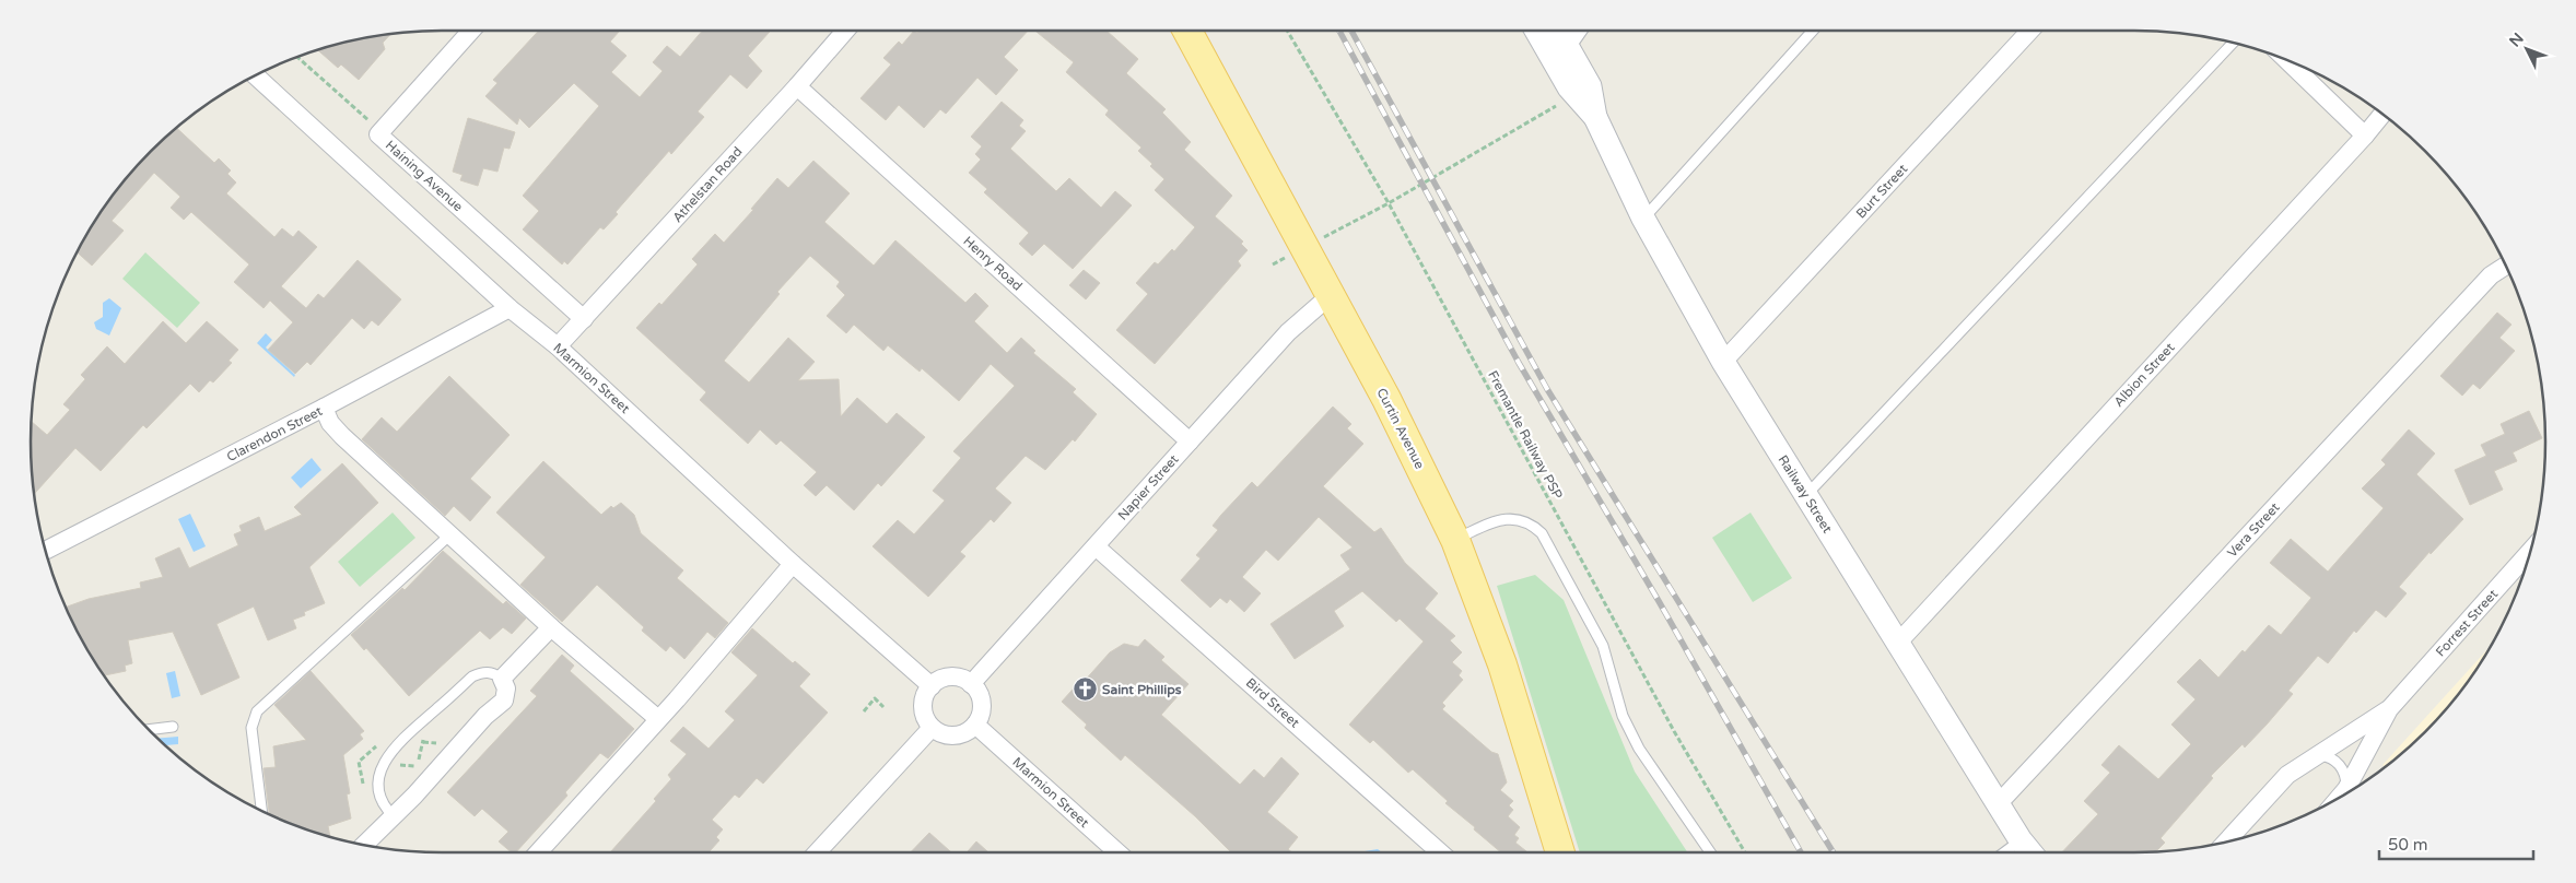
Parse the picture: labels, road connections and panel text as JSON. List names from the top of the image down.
{
  "streets": {
    "main road": ["Curtin Avenue"],
    "street": [
      "Haining Avenue",
      "Athelstan Road",
      "Burt Street",
      "Henry Road",
      "Albion Street",
      "Marmion Street",
      "Clarendon Street",
      "Napier Street",
      "Railway Street",
      "Vera Street",
      "Forrest Street",
      "Bird Street"
    ],
    "path": ["Fremantle Railway PSP"]
  },
  "crossings": [
    ["Haining Avenue", "Athelstan Road"],
    ["Athelstan Road", "Henry Road"],
    ["Athelstan Road", "Marmion Street"],
    ["Burt Street", "Railway Street"],
    ["Henry Road", "Napier Street"],
    ["Albion Street", "Railway Street"],
    ["Marmion Street", "Clarendon Street"],
    ["Marmion Street", "Napier Street"],
    ["Curtin Avenue", "Napier Street"],
    ["Napier Street", "Bird Street"],
    ["Railway Street", "Vera Street"]
  ],
  "places": {
    "church": ["Saint Phillips"]
  },
  "scale_bar": "50 m",
  "north": "top left"
}
